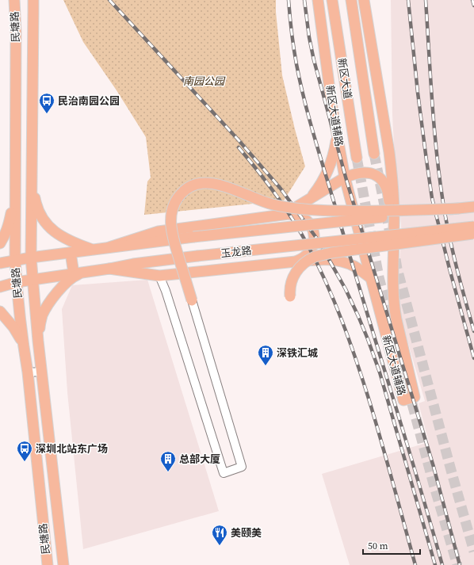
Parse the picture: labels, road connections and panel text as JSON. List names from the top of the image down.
{
  "streets": {
    "main road": [
      "民塘路",
      "新区大道",
      "新区大道辅路",
      "玉龙路"
    ]
  },
  "crossings": [
    ["民塘路", "玉龙路"]
  ],
  "parks": ["南园公园"],
  "places": {
    "bus stop": ["民治南园公园", "深圳北站东广场"],
    "building": ["深铁汇城", "总部大厦"],
    "restaurant": ["美颐美"]
  },
  "scale_bar": "50 m"
}
